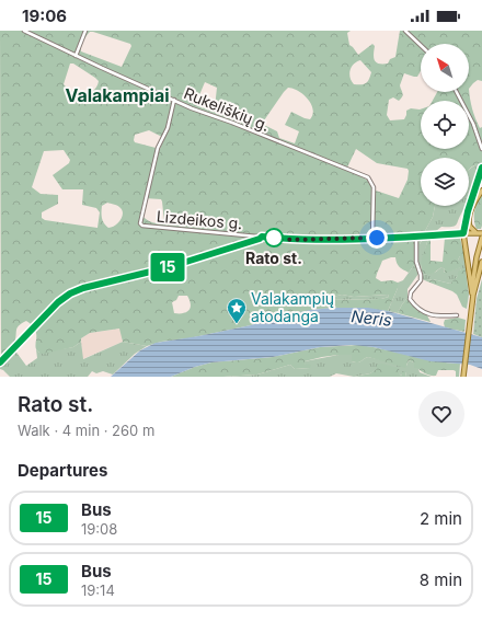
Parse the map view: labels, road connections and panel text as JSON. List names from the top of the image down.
{
  "streets": {
    "street": ["Rukeliškių g.", "Lizdeikos g."]
  },
  "crossings": [
    ["Rukeliškių g.", "Lizdeikos g."]
  ],
  "districts": ["Valakampiai"],
  "water": ["Neris"],
  "places": {
    "other": ["Rato st."],
    "place": ["Valakampių atodanga"]
  },
  "lines": ["bus line 15"],
  "north": "top left",
  "page": {
    "status": "19:06",
    "on_map": "15",
    "heading": [
      ["Rato st.", "Walk · 4 min · 260 m"],
      "Departures"
    ],
    "list": [
      {
        "mark": "15",
        "name": "Bus",
        "note": "19:08",
        "value": "2 min"
      },
      {
        "mark": "15",
        "name": "Bus",
        "note": "19:14",
        "value": "8 min"
      }
    ]
  }
}
